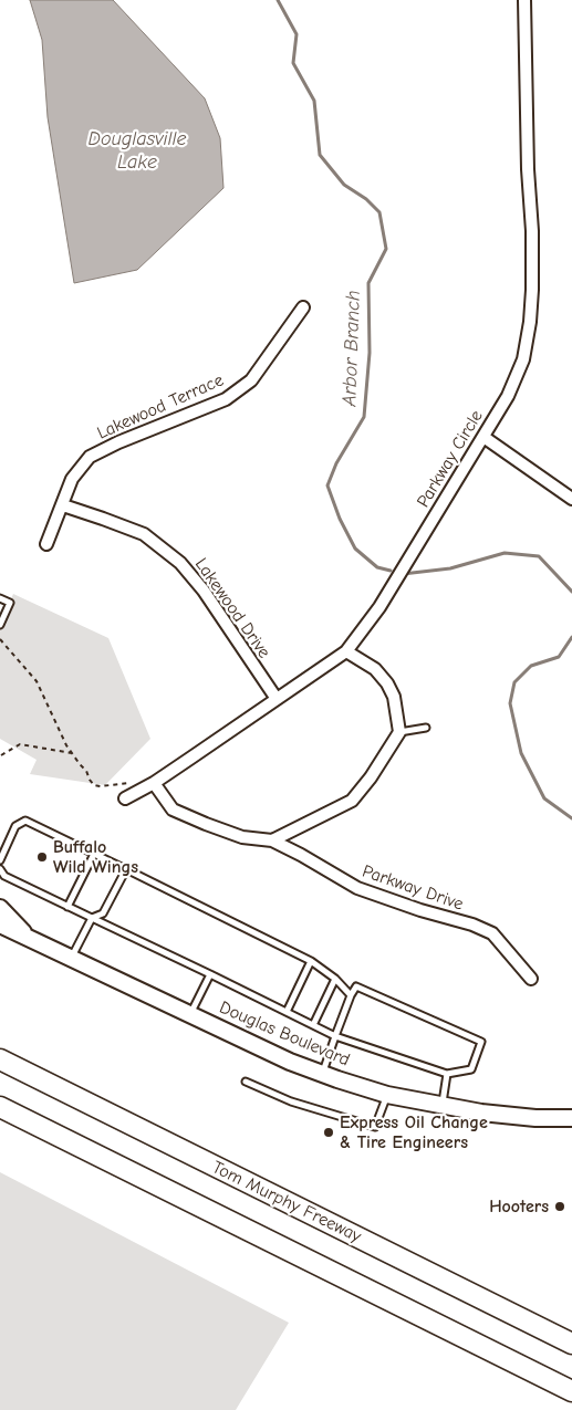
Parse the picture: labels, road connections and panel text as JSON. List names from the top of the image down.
{
  "streets": {
    "highway": ["Tom Murphy Freeway"],
    "main road": ["Douglas Boulevard"],
    "street": [
      "Lakewood Terrace",
      "Parkway Circle",
      "Lakewood Drive",
      "Parkway Drive"
    ]
  },
  "crossings": [
    ["Lakewood Terrace", "Lakewood Drive"],
    ["Parkway Circle", "Lakewood Drive"],
    ["Parkway Circle", "Parkway Drive"]
  ],
  "water": ["Douglasville Lake", "Arbor Branch"],
  "places": ["Buffalo Wild Wings", "Express Oil Change & Tire Engineers", "Hooters"]
}
